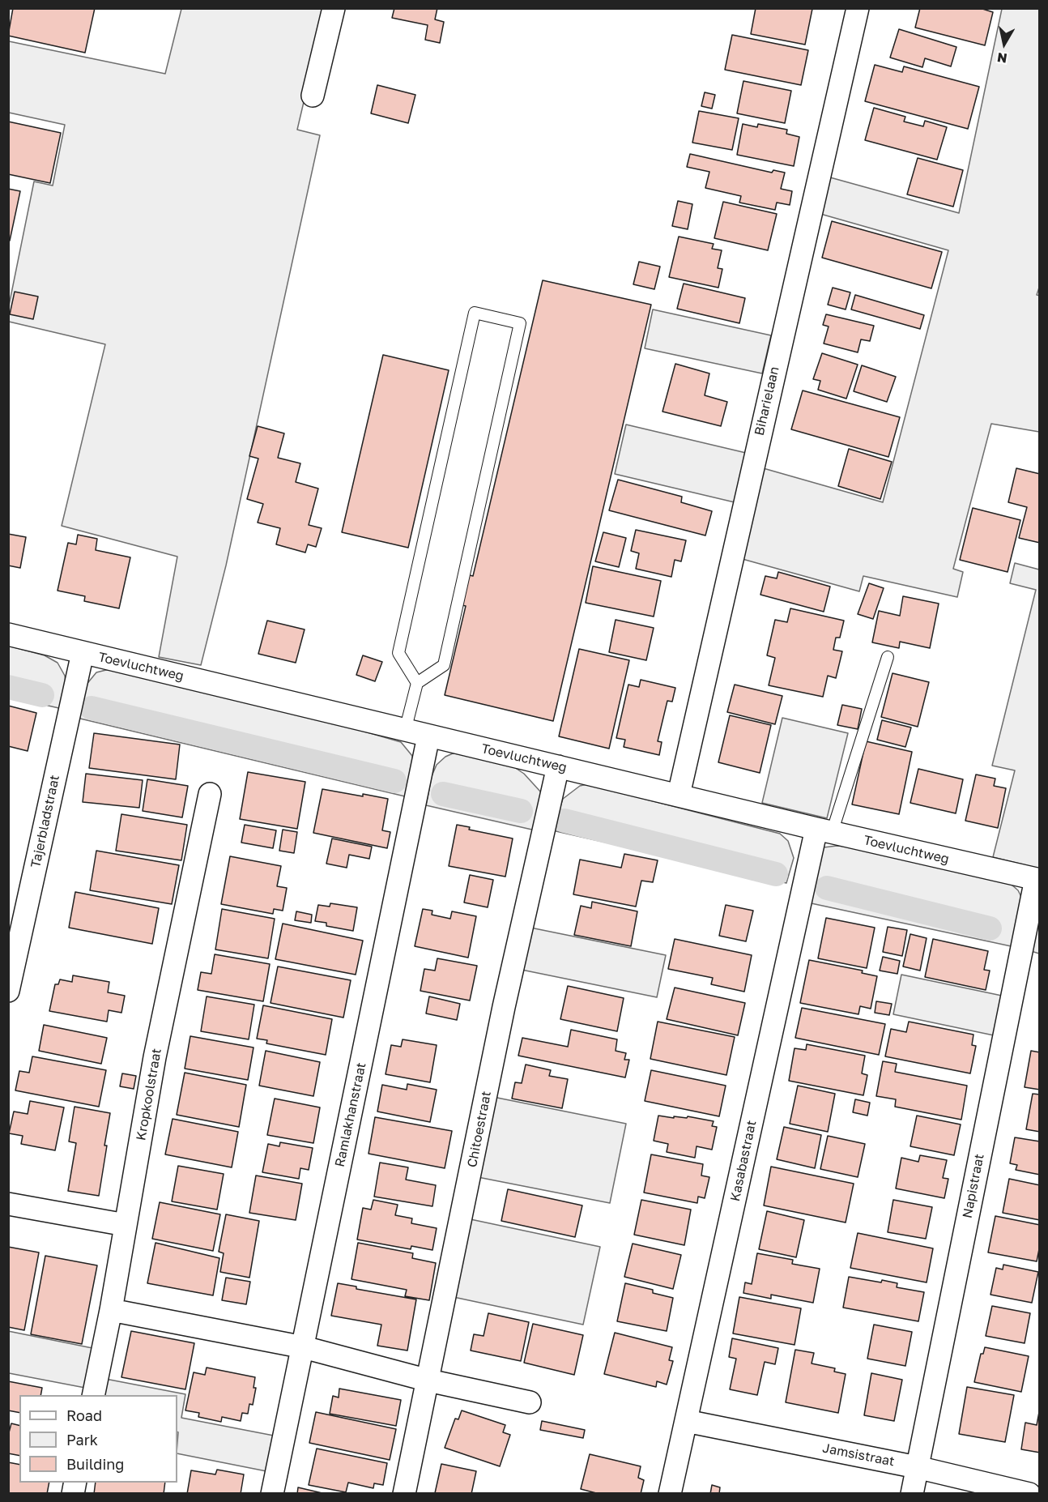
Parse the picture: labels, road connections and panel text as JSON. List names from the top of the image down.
{
  "streets": {
    "street": [
      "Biharielaan",
      "Toevluchtweg",
      "Tajerbladstraat",
      "Kropkoolstraat",
      "Ramlakhanstraat",
      "Chitoestraat",
      "Kasabastraat",
      "Napistraat",
      "Jamsistraat"
    ]
  },
  "crossings": [
    ["Biharielaan", "Toevluchtweg"],
    ["Toevluchtweg", "Tajerbladstraat"],
    ["Toevluchtweg", "Ramlakhanstraat"],
    ["Toevluchtweg", "Chitoestraat"],
    ["Toevluchtweg", "Kasabastraat"],
    ["Toevluchtweg", "Napistraat"],
    ["Kasabastraat", "Jamsistraat"],
    ["Napistraat", "Jamsistraat"]
  ],
  "legend": ["Road", "Park", "Building"],
  "north": "bottom"
}
